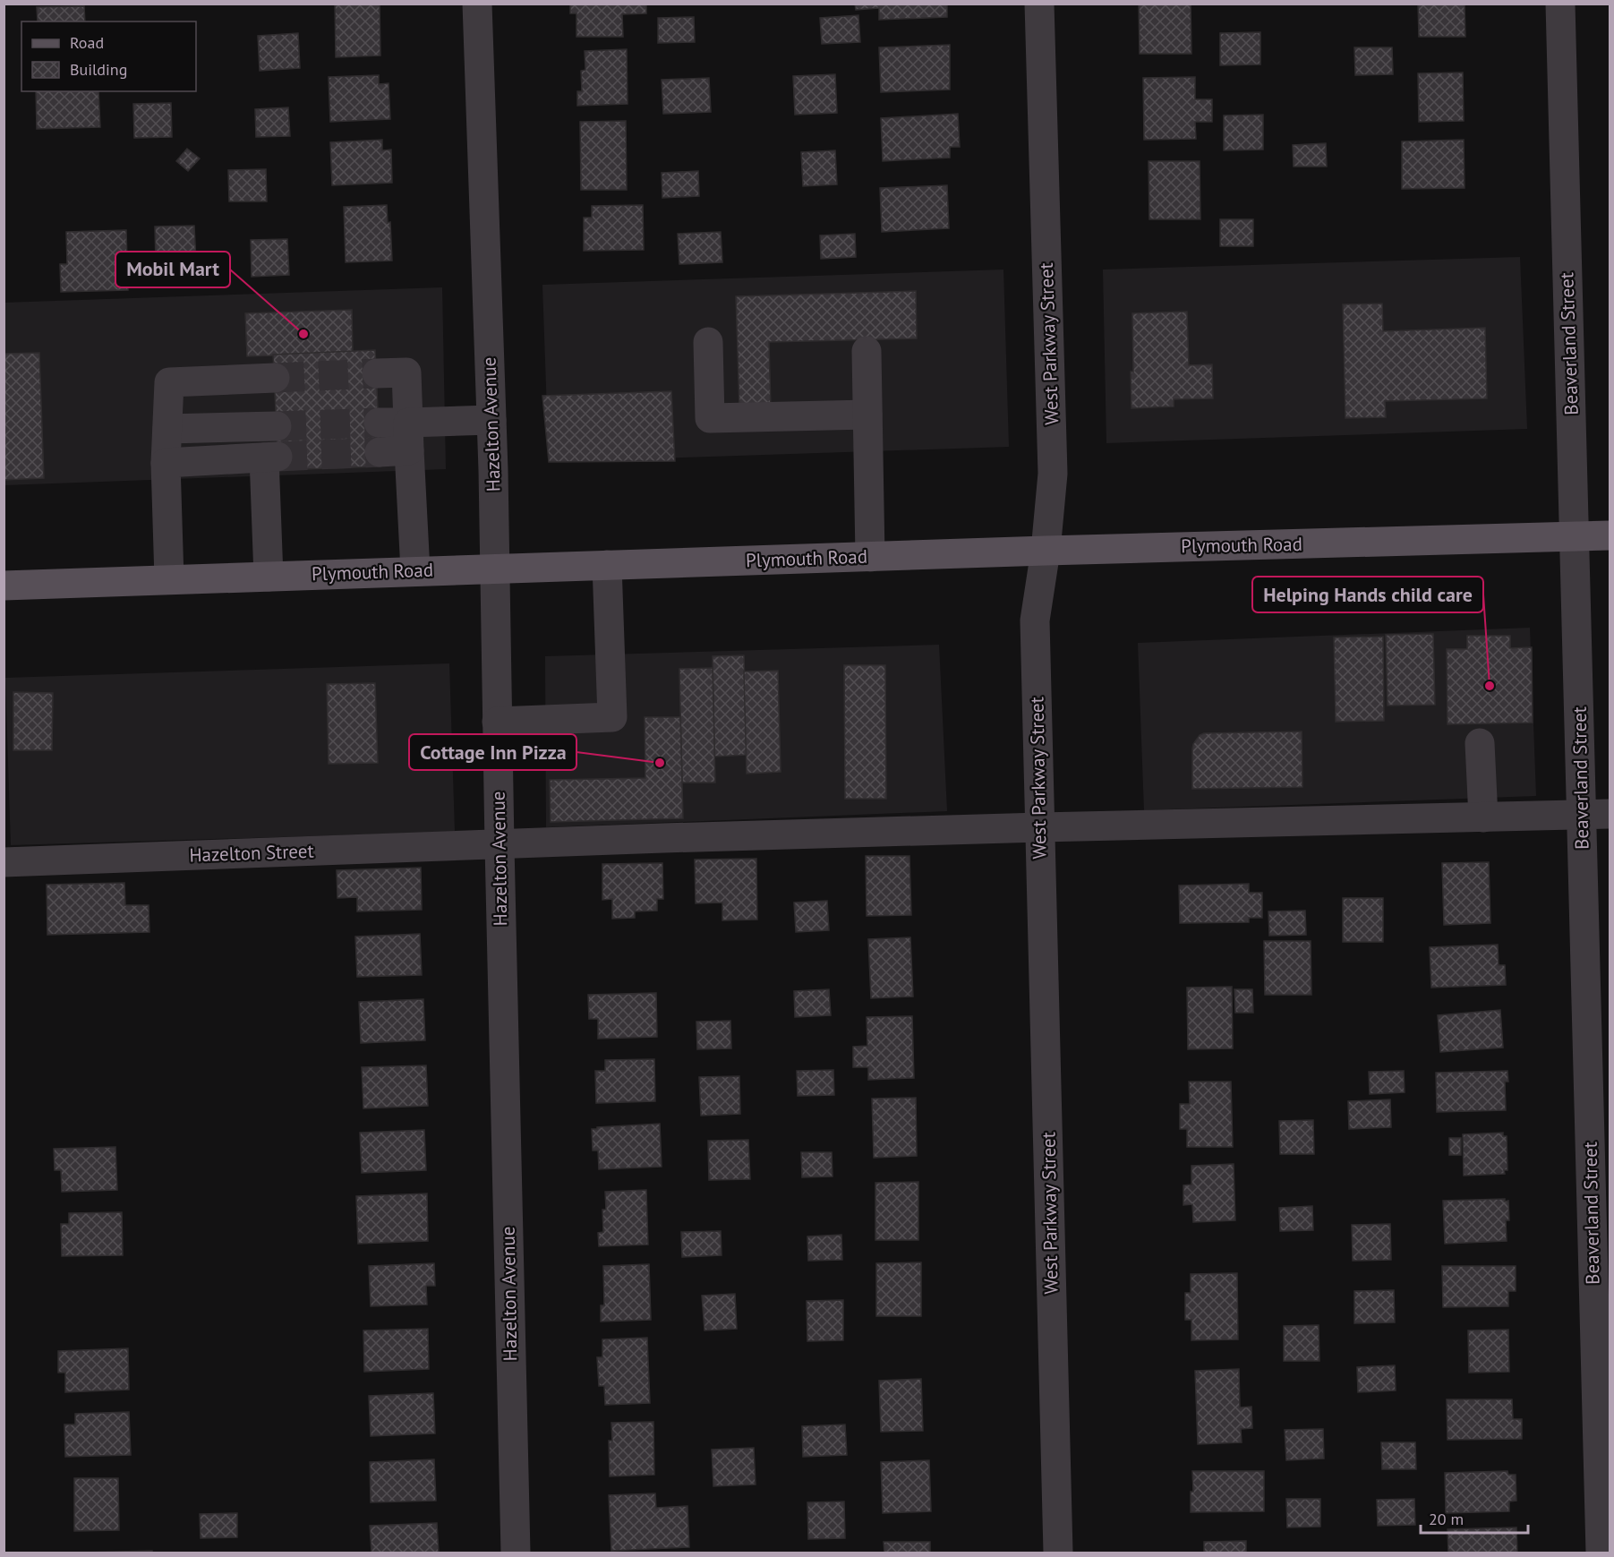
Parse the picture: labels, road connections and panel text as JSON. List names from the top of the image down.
{
  "streets": {
    "main road": ["Plymouth Road"],
    "street": [
      "West Parkway Street",
      "Beaverland Street",
      "Hazelton Avenue",
      "Hazelton Street"
    ]
  },
  "crossings": [
    ["West Parkway Street", "Plymouth Road"],
    ["West Parkway Street", "Hazelton Street"],
    ["Beaverland Street", "Plymouth Road"],
    ["Beaverland Street", "Hazelton Street"],
    ["Hazelton Avenue", "Plymouth Road"],
    ["Hazelton Avenue", "Hazelton Street"]
  ],
  "places": ["Mobil Mart", "Helping Hands child care", "Cottage Inn Pizza"],
  "legend": ["Road", "Building"],
  "scale_bar": "20 m"
}
